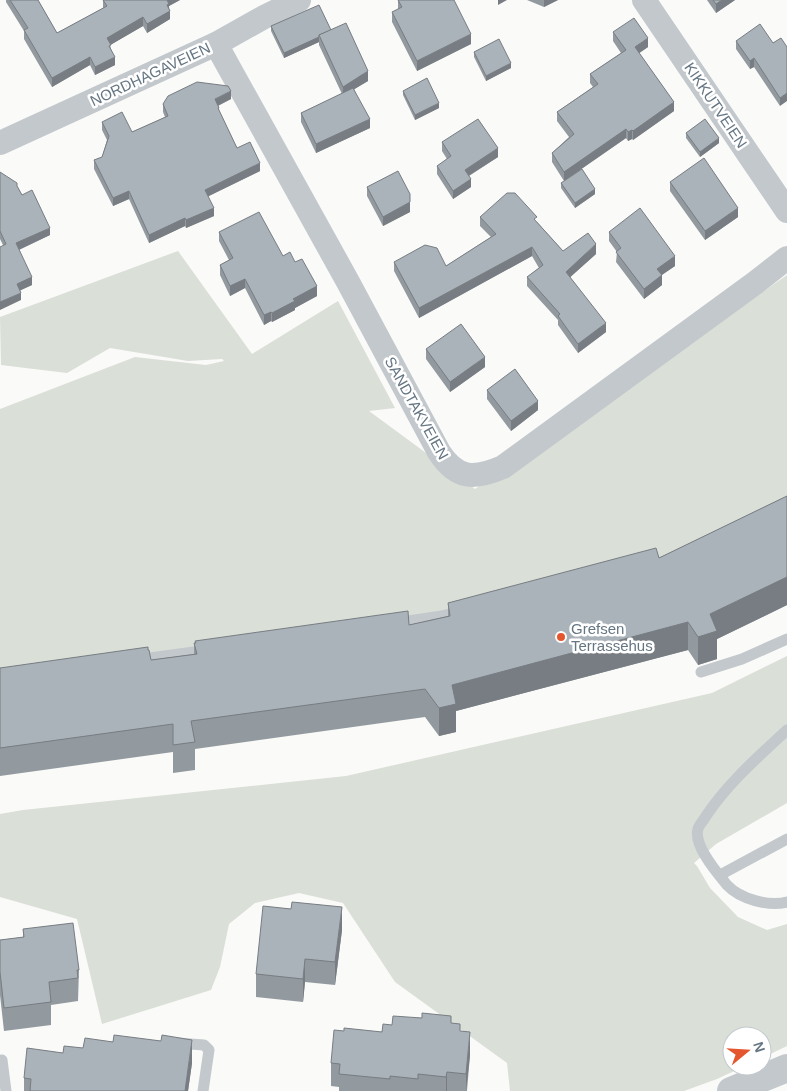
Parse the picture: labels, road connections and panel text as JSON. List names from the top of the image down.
{
  "streets": {
    "street": ["NORDHAGAVEIEN", "KIKKUTVEIEN", "SANDTAKVEIEN"]
  },
  "crossings": [
    ["NORDHAGAVEIEN", "SANDTAKVEIEN"]
  ],
  "places": ["Grefsen Terrassehus"],
  "north": "right"
}
